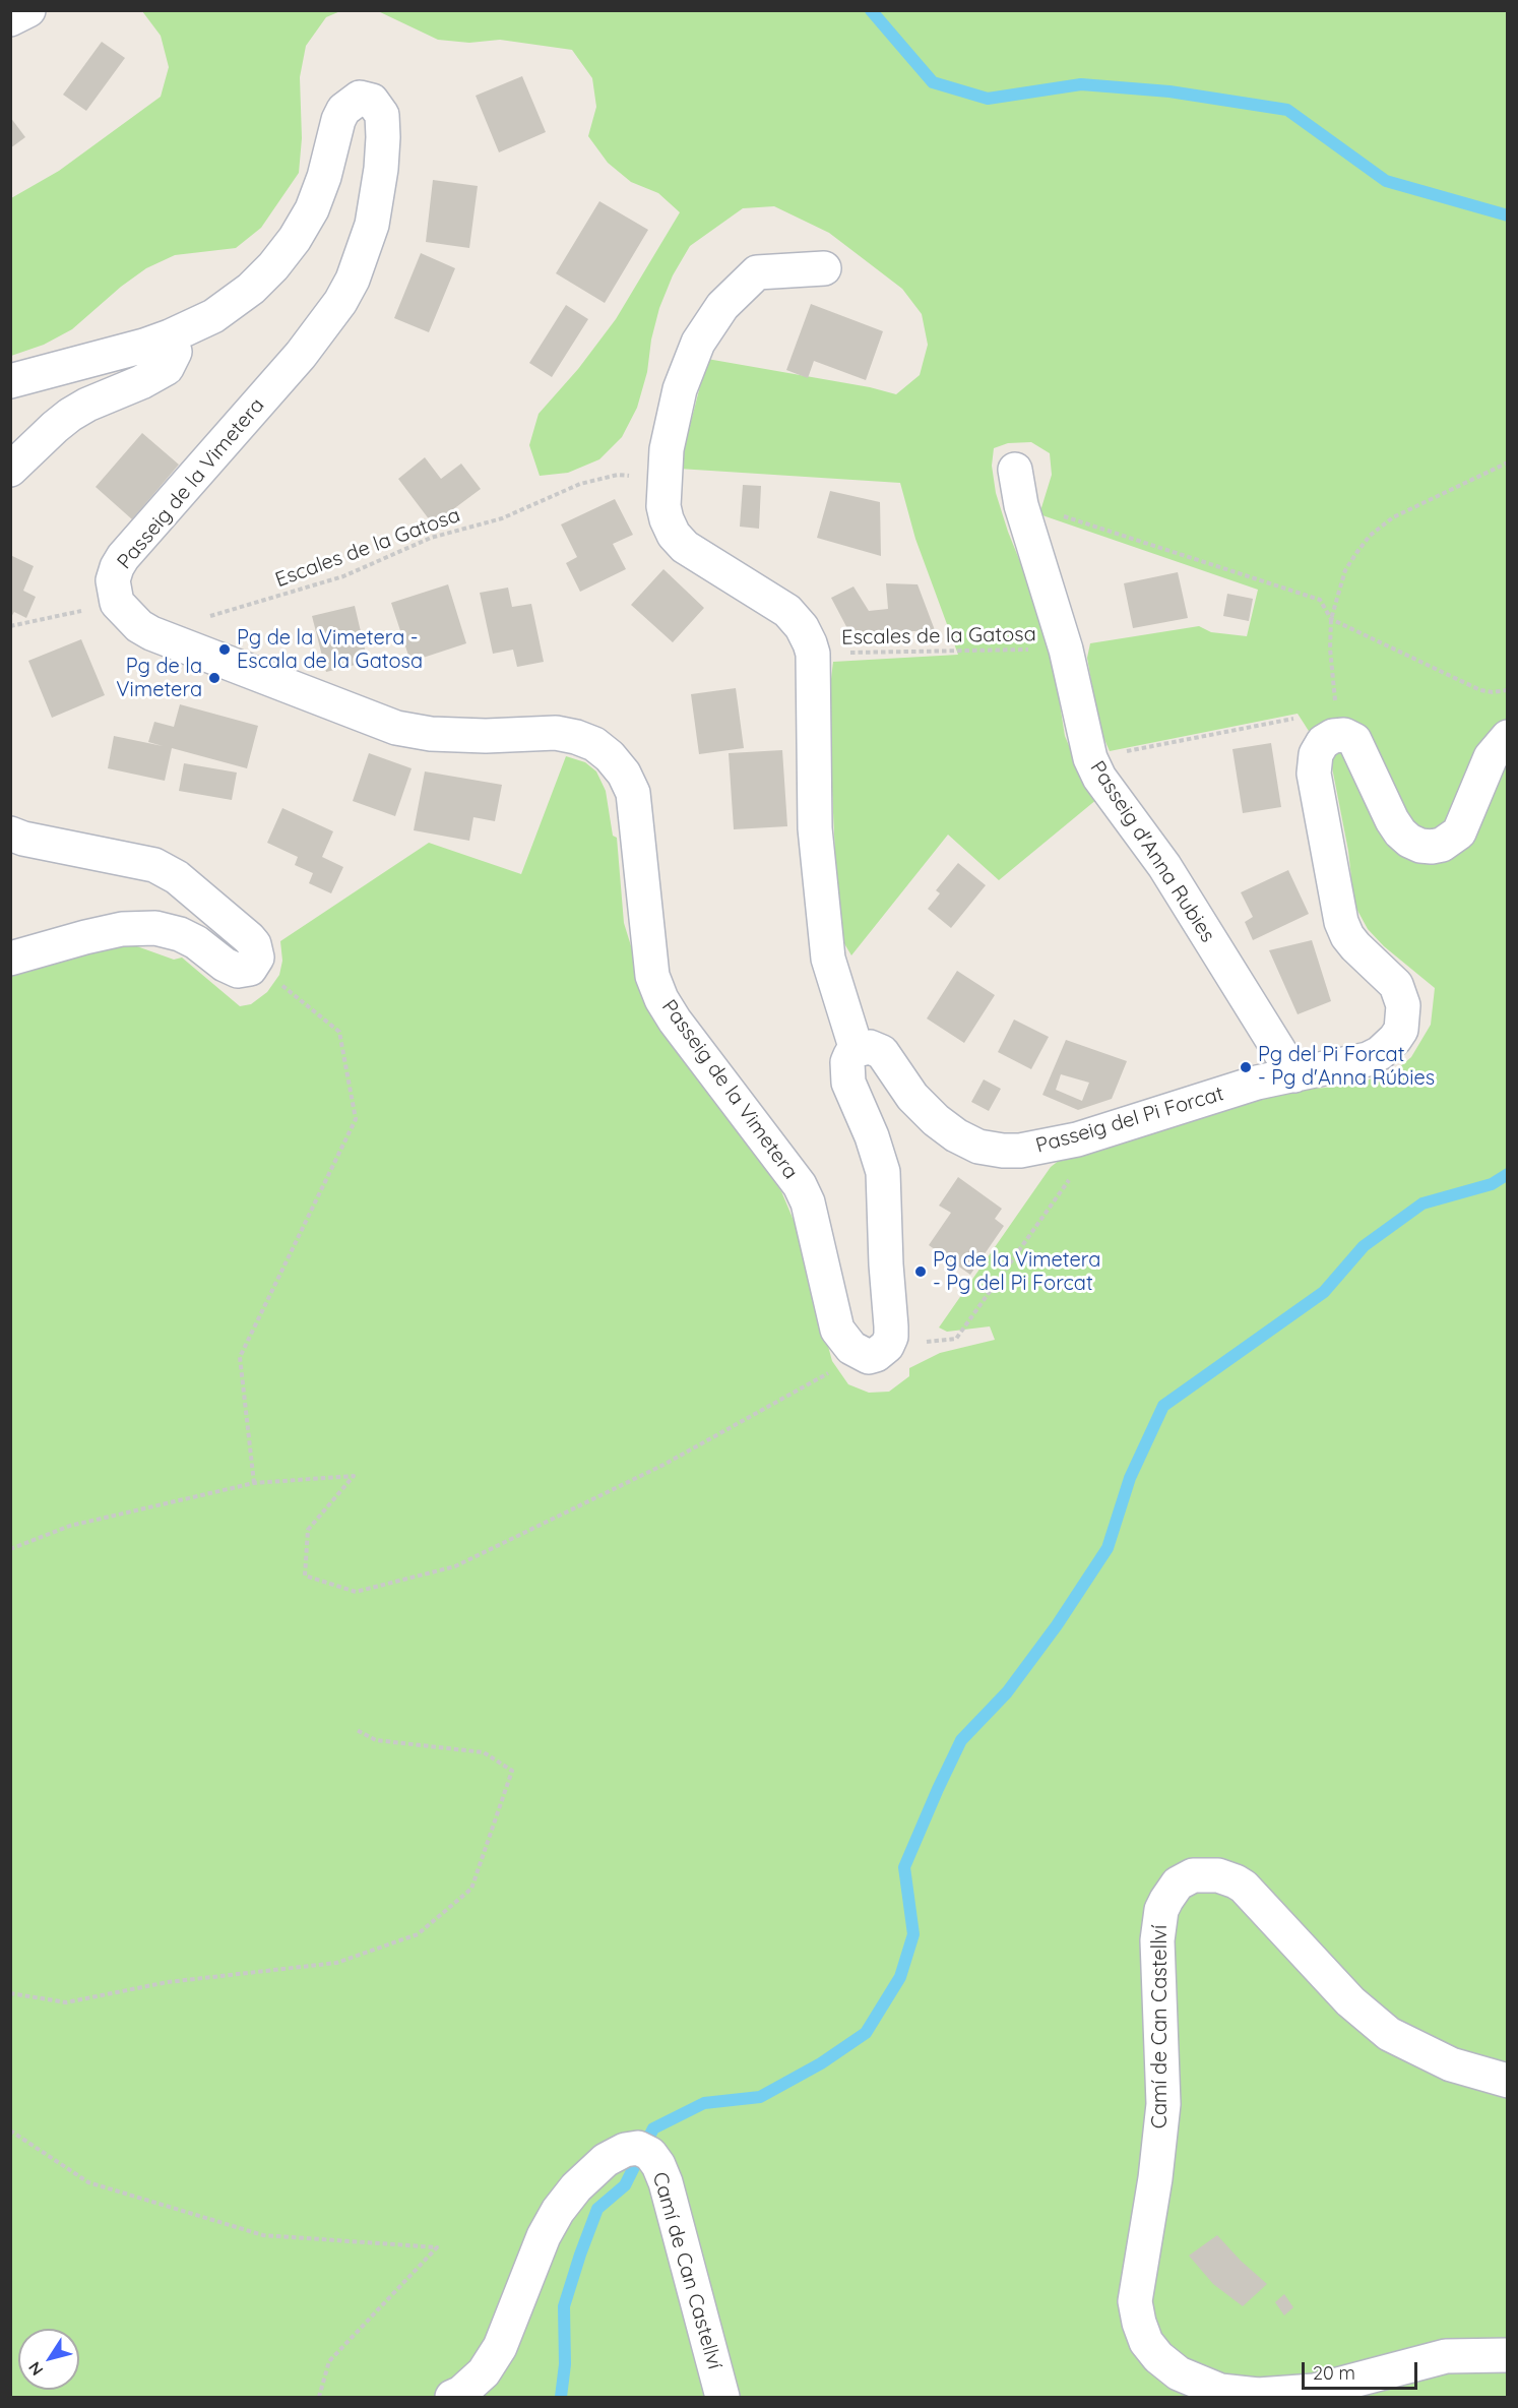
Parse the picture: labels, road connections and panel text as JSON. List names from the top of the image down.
{
  "streets": {
    "street": [
      "Passeig de la Vimetera",
      "Passeig d'Anna Rubies",
      "Passeig del Pi Forcat",
      "Camí de Can Castellví"
    ],
    "path": ["Escales de la Gatosa"]
  },
  "crossings": [
    ["Escales de la Gatosa", "Passeig d'Anna Rubies"],
    ["Passeig d'Anna Rubies", "Passeig del Pi Forcat"]
  ],
  "places": [
    "Pg de la Vimetera - Escala de la Gatosa",
    "Pg de la Vimetera",
    "Pg del Pi Forcat - Pg d'Anna Rúbies",
    "Pg de la Vimetera - Pg del Pi Forcat"
  ],
  "scale_bar": "20 m",
  "north": "bottom left"
}
